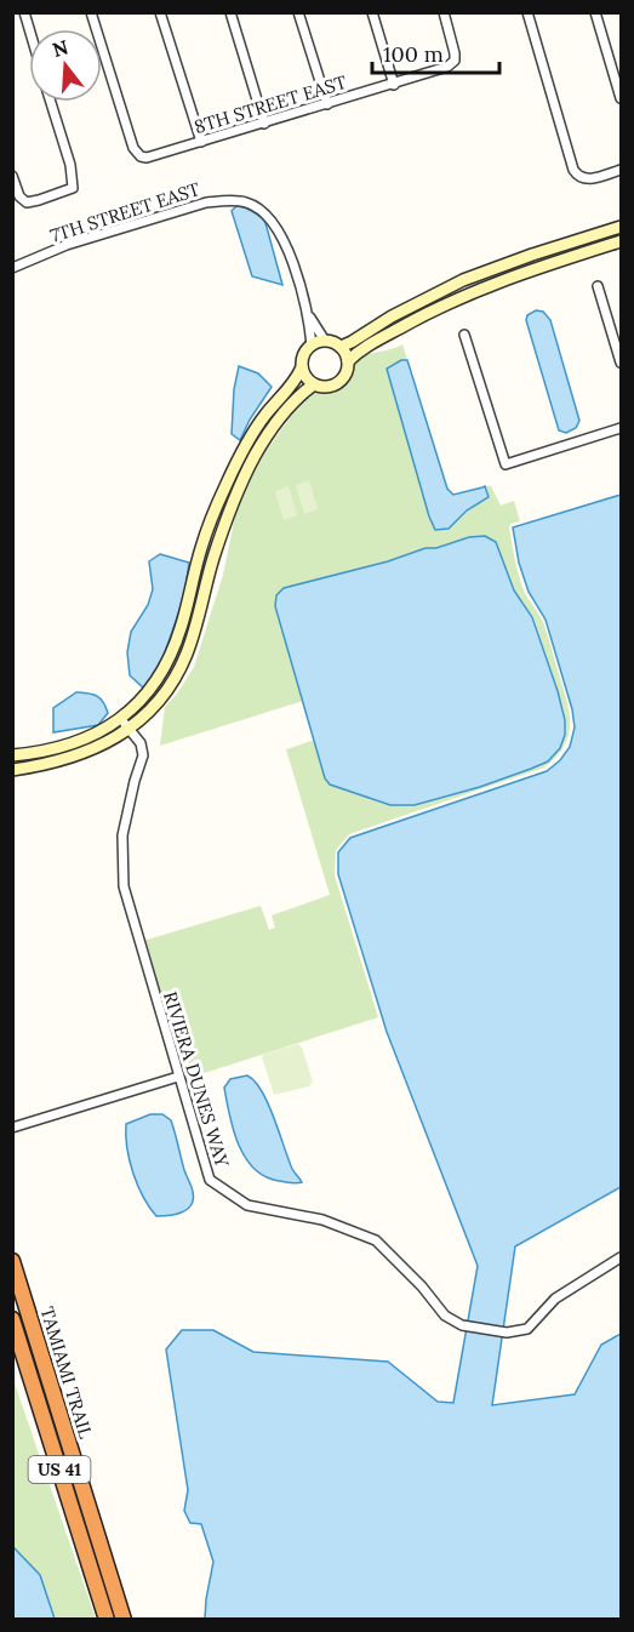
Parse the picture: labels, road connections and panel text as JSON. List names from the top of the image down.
{
  "streets": {
    "highway": ["TAMIAMI TRAIL", "US 41"],
    "street": ["8TH STREET EAST", "7TH STREET EAST", "RIVIERA DUNES WAY"]
  },
  "scale_bar": "100 m",
  "north": "top"
}
